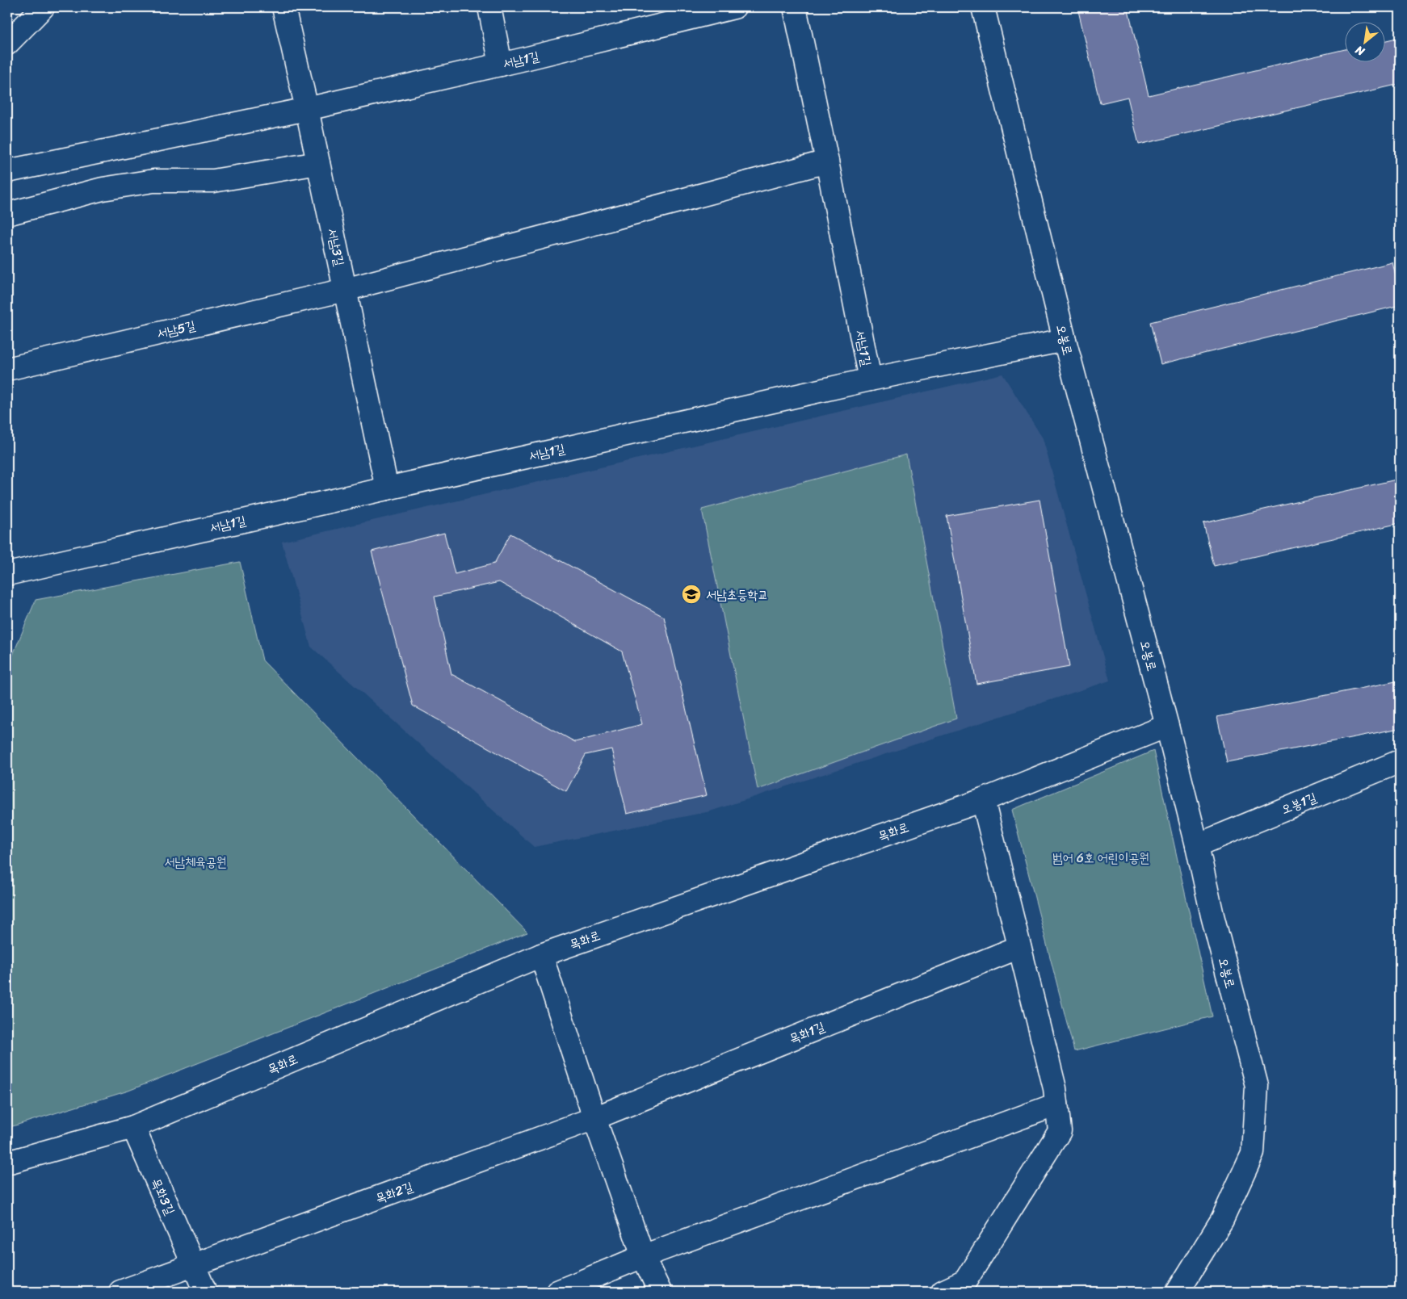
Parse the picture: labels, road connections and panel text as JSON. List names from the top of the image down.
{
  "streets": {
    "street": [
      "서남1길",
      "서남3길",
      "서남5길",
      "오봉로",
      "오봉1길",
      "목화로",
      "목화1길",
      "목화2길",
      "목화3길"
    ]
  },
  "crossings": [
    ["서남1길", "서남3길"],
    ["서남3길", "서남5길"],
    ["오봉로", "오봉1길"],
    ["오봉로", "목화로"],
    ["목화로", "목화3길"],
    ["목화1길", "목화2길"],
    ["목화2길", "목화3길"]
  ],
  "parks": ["범어 6호 어린이공원", "서남체육공원"],
  "places": {
    "school or university": ["서남초등학교"]
  },
  "north": "bottom left"
}
